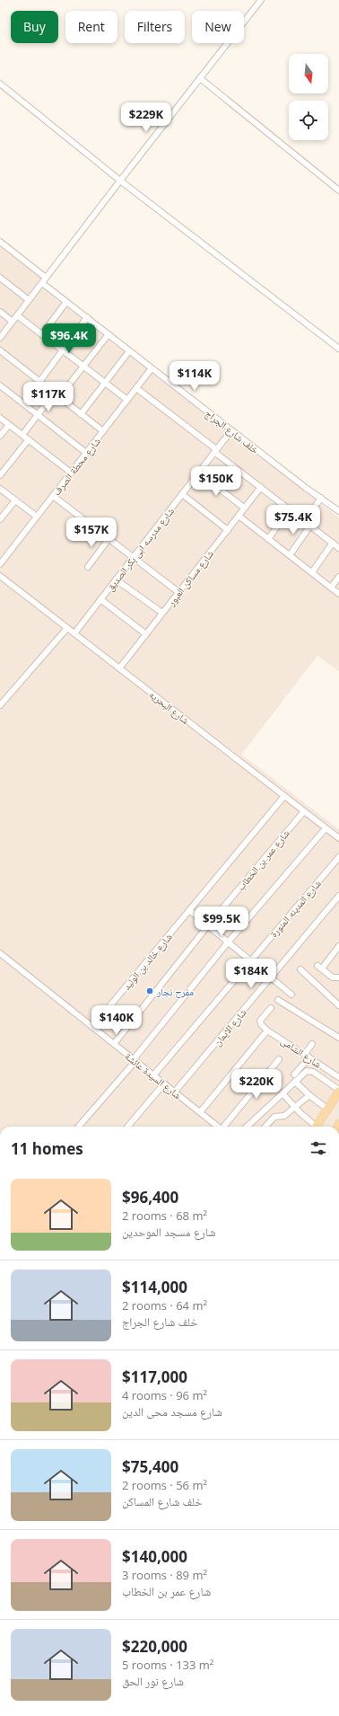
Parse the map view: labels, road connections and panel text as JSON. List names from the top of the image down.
{
  "streets": {
    "street": [
      "خلف شارع الجراج",
      "شارع محطة الصرف",
      "شارع مدرسه ابى بكر الصديق",
      "شارع مساكن العبور",
      "شارع البحريه",
      "شارع عمر بن الخطاب",
      "شارع المدينه المنورة",
      "شارع خالد بن الوليد",
      "شارع الايمان",
      "شارع الشامى",
      "شارع السيدة عائشة"
    ]
  },
  "crossings": [
    ["خلف شارع الجراج", "شارع محطة الصرف"],
    ["خلف شارع الجراج", "شارع مدرسه ابى بكر الصديق"],
    ["شارع مدرسه ابى بكر الصديق", "شارع البحريه"],
    ["شارع مساكن العبور", "شارع البحريه"],
    ["شارع البحريه", "شارع عمر بن الخطاب"],
    ["شارع البحريه", "شارع خالد بن الوليد"],
    ["شارع عمر بن الخطاب", "شارع السيدة عائشة"],
    ["شارع المدينه المنورة", "شارع السيدة عائشة"],
    ["شارع خالد بن الوليد", "شارع السيدة عائشة"],
    ["شارع الايمان", "شارع السيدة عائشة"]
  ],
  "places": ["مفرح نجار"],
  "north": "bottom",
  "page": {
    "chip": [
      "Buy",
      "Rent",
      "Filters",
      "New"
    ],
    "price": [
      "$229K",
      "$96.4K",
      "$114K",
      "$117K",
      "$150K",
      "$75.4K",
      "$157K",
      "$99.5K",
      "$184K",
      "$140K",
      "$220K"
    ],
    "heading": "11 homes",
    "list": [
      {
        "name": "$96,400",
        "note": "2 rooms · 68 m² · شارع مسجد الموحدين"
      },
      {
        "name": "$114,000",
        "note": "2 rooms · 64 m² · خلف شارع الجراج"
      },
      {
        "name": "$117,000",
        "note": "4 rooms · 96 m² · شارع مسجد محى الدين"
      },
      {
        "name": "$75,400",
        "note": "2 rooms · 56 m² · خلف شارع المساكن"
      },
      {
        "name": "$140,000",
        "note": "3 rooms · 89 m² · شارع عمر بن الخطاب"
      },
      {
        "name": "$220,000",
        "note": "5 rooms · 133 m² · شارع نور الحق"
      }
    ]
  }
}
